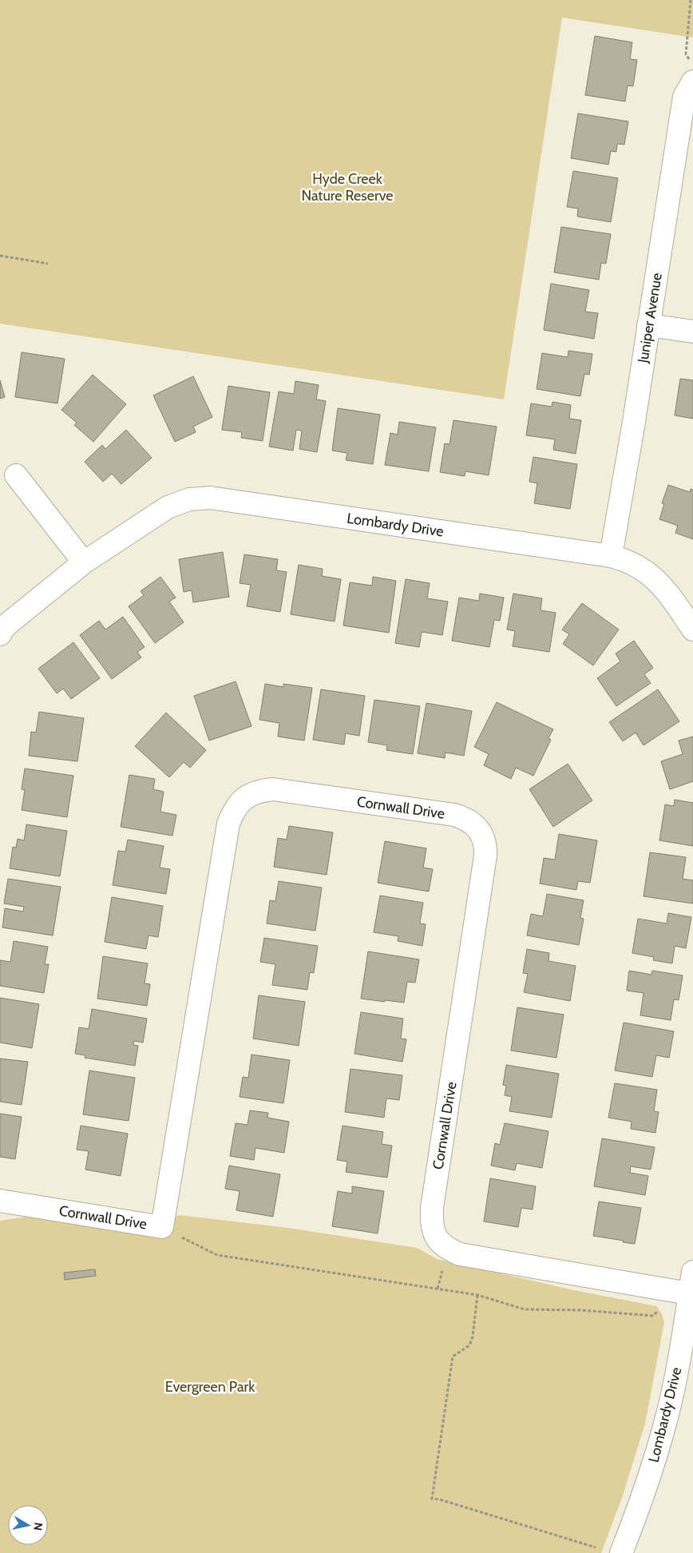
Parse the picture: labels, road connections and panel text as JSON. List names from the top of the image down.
{
  "streets": {
    "street": ["Juniper Avenue", "Lombardy Drive", "Cornwall Drive"]
  },
  "crossings": [
    ["Juniper Avenue", "Lombardy Drive"],
    ["Lombardy Drive", "Cornwall Drive"]
  ],
  "parks": ["Hyde Creek Nature Reserve", "Evergreen Park"],
  "north": "right"
}
